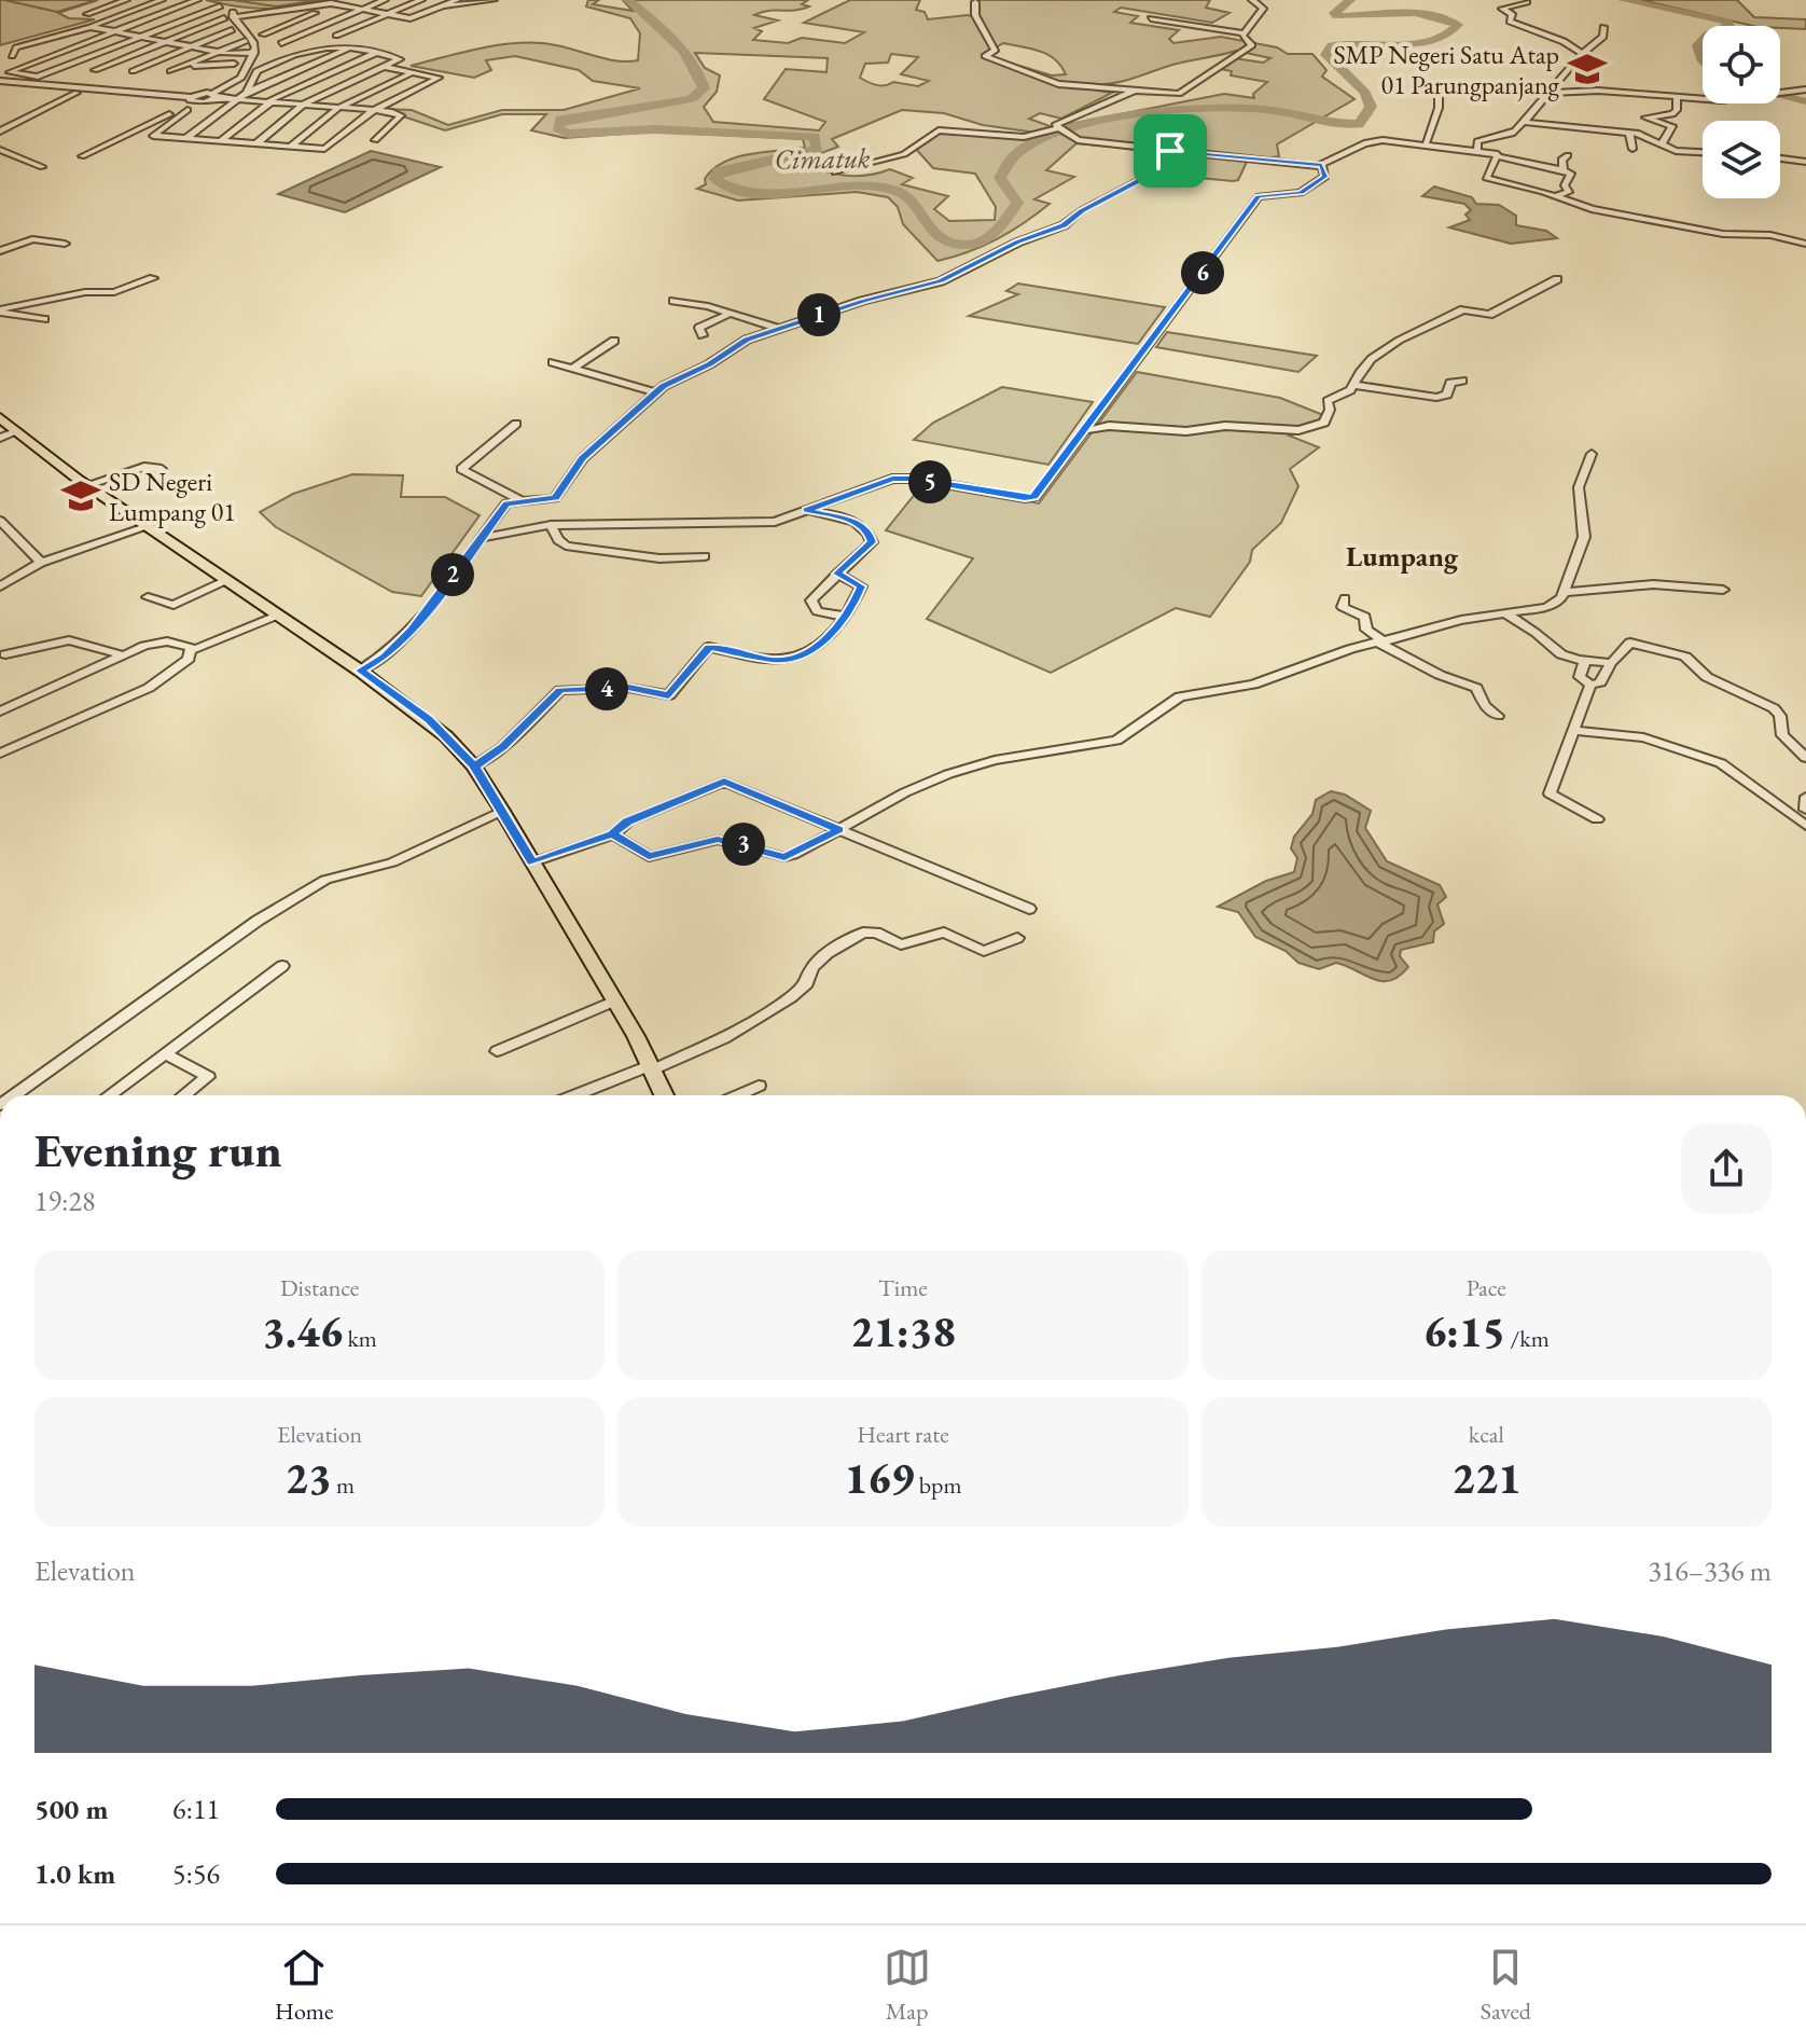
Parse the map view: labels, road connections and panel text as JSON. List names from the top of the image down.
{
  "districts": ["Lumpang"],
  "water": ["Cimatuk"],
  "places": {
    "school or university": ["SMP Negeri Satu Atap 01 Parungpanjang", "SD Negeri Lumpang 01"]
  },
  "page": {
    "pins": [
      "6",
      "1",
      "5",
      "2",
      "4",
      "3"
    ],
    "heading": ["Evening run", "19:28"],
    "stats": [
      ["Distance", "3.46 km"],
      ["Time", "21:38"],
      ["Pace", "6:15 /km"],
      ["Elevation", "23 m"],
      ["Heart rate", "169 bpm"],
      ["kcal", "221"]
    ],
    "chart": ["Elevation", "316–336 m"],
    "list": [
      {
        "name": "500 m",
        "note": "6:11"
      },
      {
        "name": "1.0 km",
        "note": "5:56"
      }
    ],
    "tabs": ["Home", "Map", "Saved"]
  }
}
